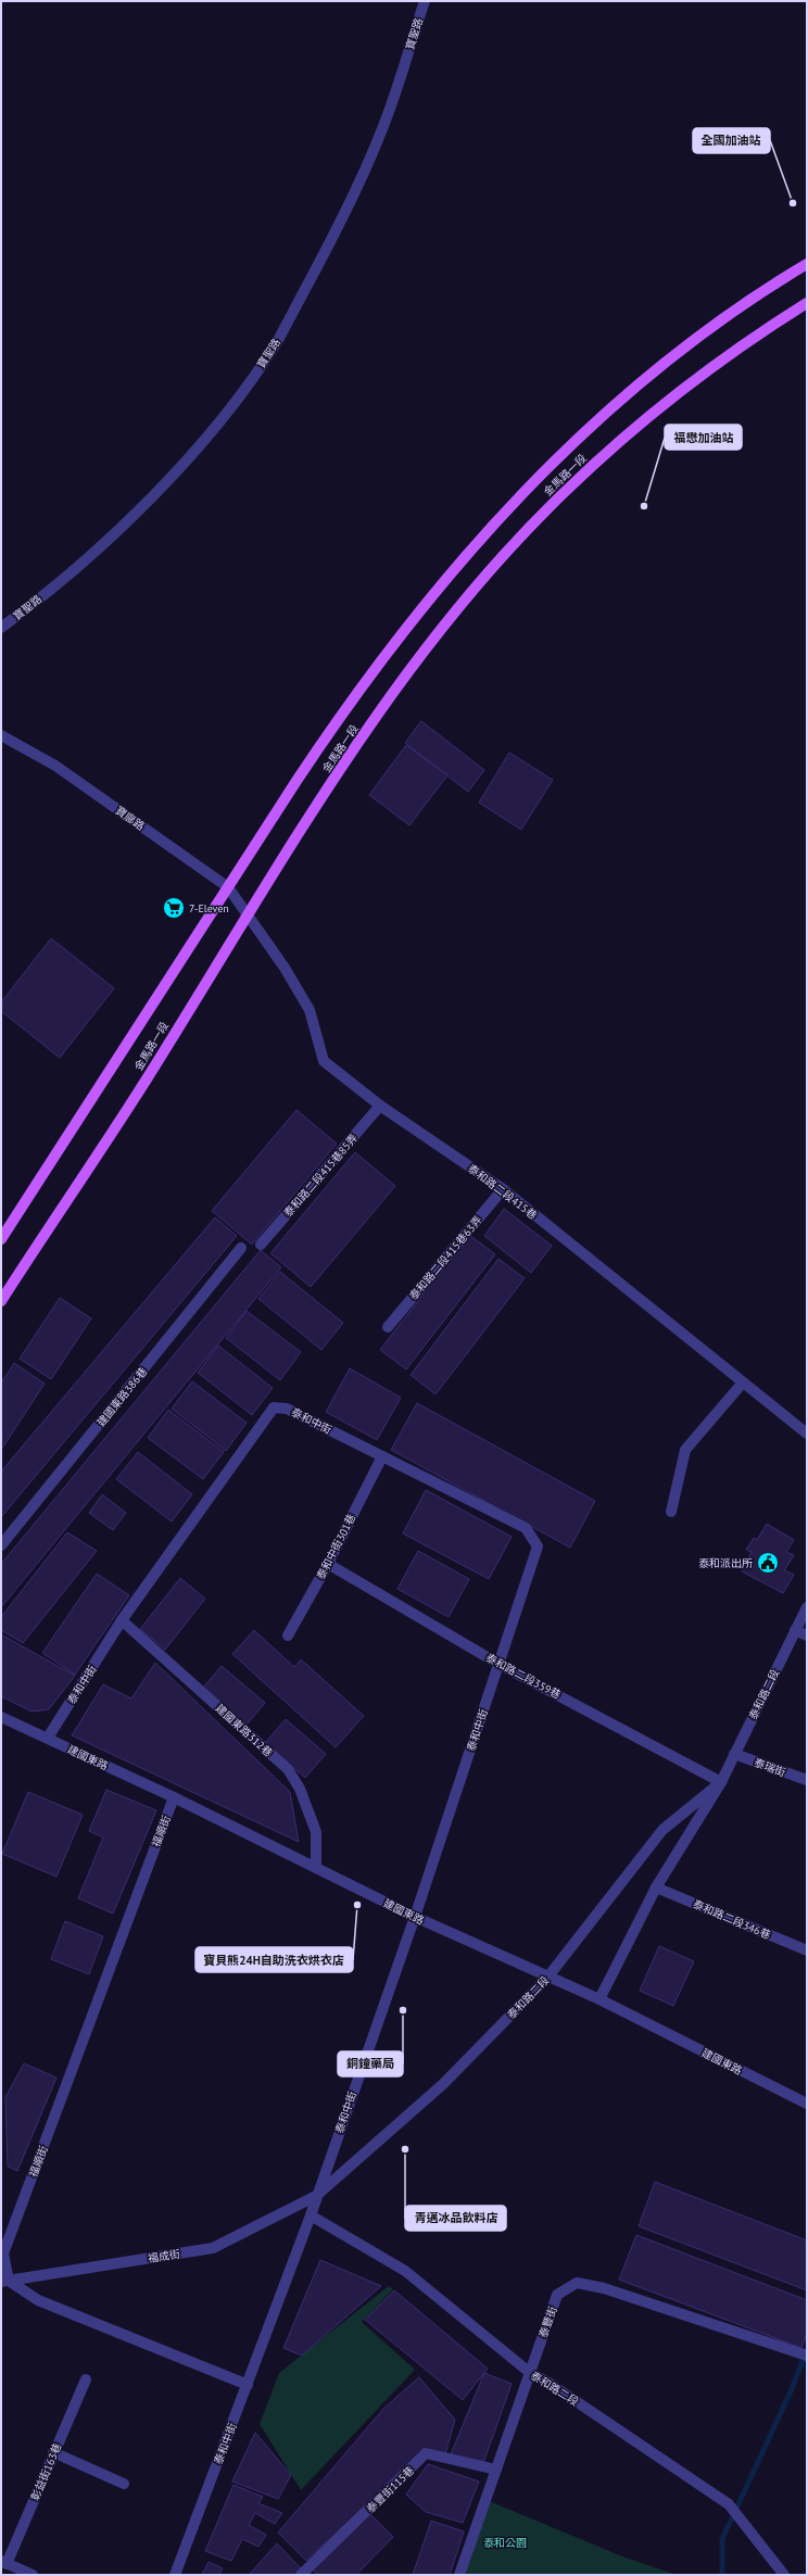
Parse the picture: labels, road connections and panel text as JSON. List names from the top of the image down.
{
  "streets": {
    "main road": ["金馬路一段"],
    "street": [
      "寶聖路",
      "寶廍路",
      "泰和路二段415巷85弄",
      "泰和路二段415巷",
      "泰和路二段415巷63弄",
      "建國東路386巷",
      "泰和中街",
      "泰和中街301巷",
      "泰和路二段359巷",
      "泰和路二段",
      "建國東路312巷",
      "建國東路",
      "泰瑞街",
      "福順街",
      "泰和路二段346巷",
      "福成街",
      "泰豐街",
      "彰益街163巷",
      "泰豐街115巷"
    ]
  },
  "crossings": [
    ["金馬路一段", "寶廍路"],
    ["金馬路一段", "泰和路二段415巷"],
    ["寶廍路", "泰和路二段415巷"],
    ["泰和路二段415巷85弄", "泰和路二段415巷"],
    ["泰和路二段415巷", "泰和路二段415巷63弄"],
    ["泰和中街", "泰和中街301巷"],
    ["泰和中街", "泰和路二段359巷"],
    ["泰和中街", "泰和路二段"],
    ["泰和中街", "建國東路312巷"],
    ["泰和中街", "建國東路"],
    ["泰和中街", "福成街"],
    ["泰和中街301巷", "泰和路二段359巷"],
    ["泰和路二段359巷", "泰和路二段"],
    ["泰和路二段", "建國東路"],
    ["泰和路二段", "泰瑞街"],
    ["泰和路二段", "泰和路二段346巷"],
    ["泰和路二段", "福成街"],
    ["泰和路二段", "泰豐街"],
    ["建國東路312巷", "建國東路"],
    ["建國東路", "福順街"],
    ["福順街", "福成街"],
    ["泰豐街", "泰豐街115巷"]
  ],
  "parks": ["泰和公園"],
  "places": {
    "other": [
      "全國加油站",
      "福懋加油站",
      "寶貝熊24H自助洗衣烘衣店",
      "銅鐘藥局",
      "青邁冰品飲料店"
    ],
    "supermarket": ["7-Eleven"],
    "public building": ["泰和派出所"]
  }
}
